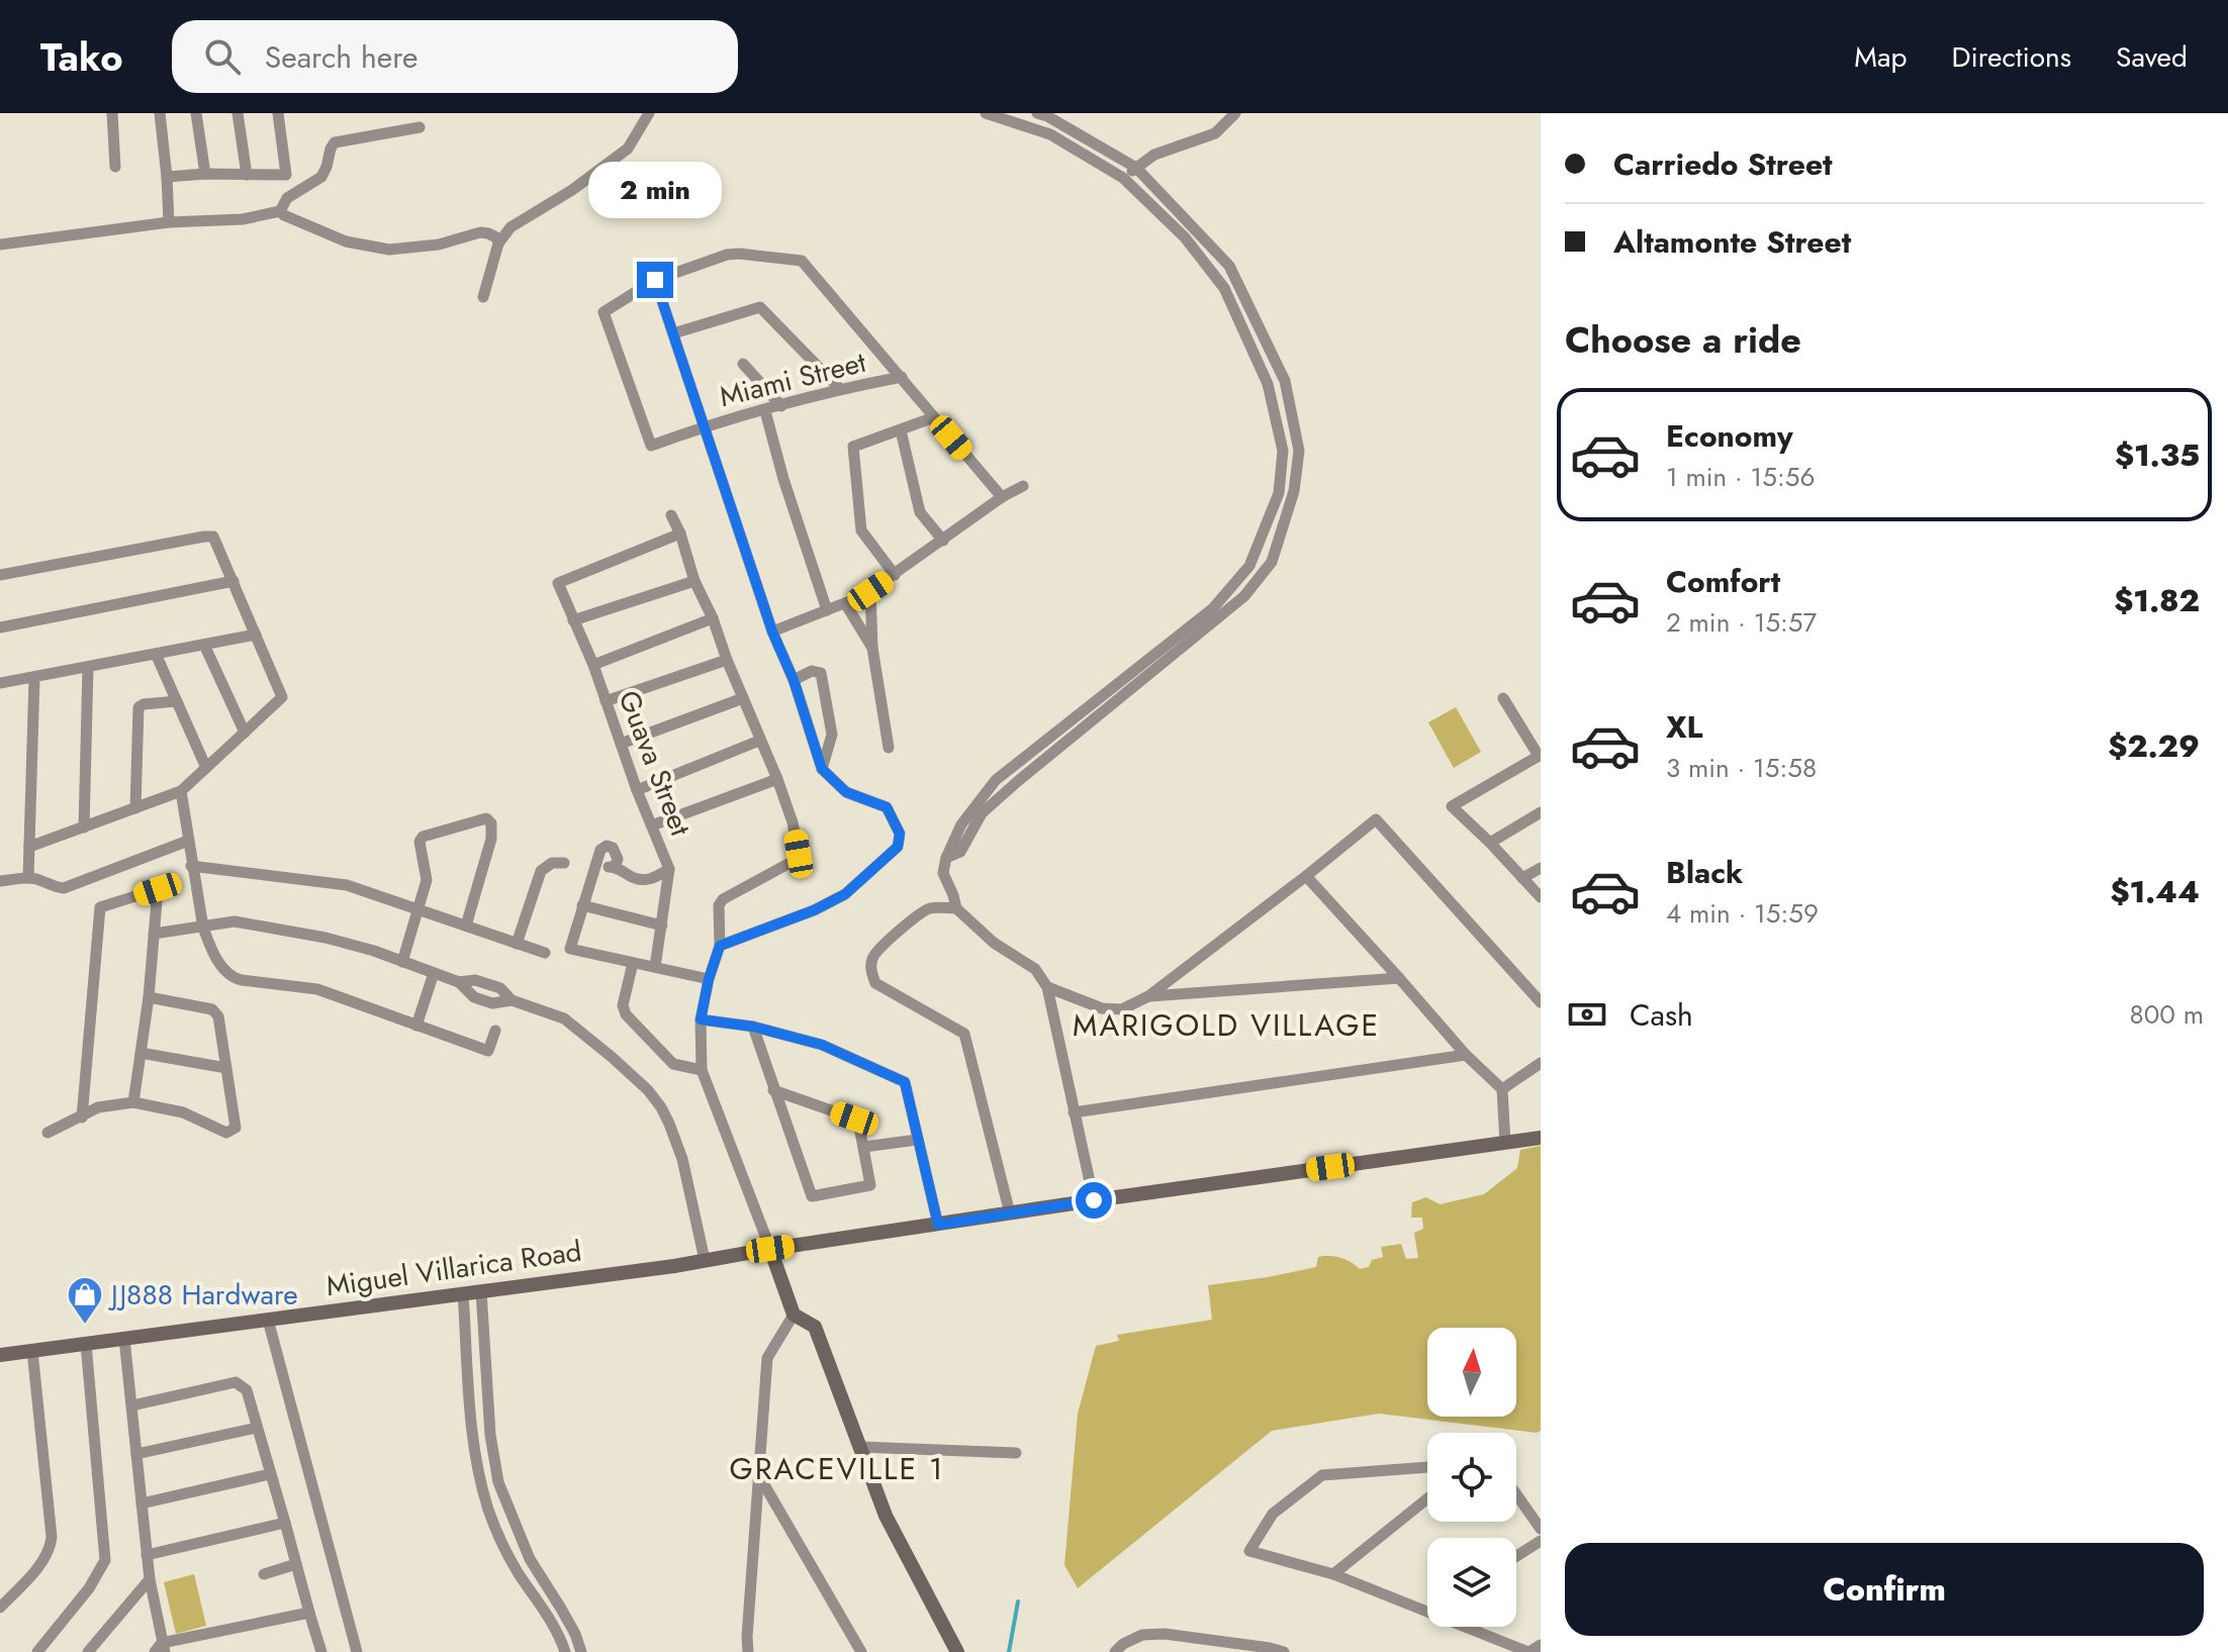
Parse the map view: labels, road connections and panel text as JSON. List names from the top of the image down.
{
  "streets": {
    "main road": ["Miguel Villarica Road"],
    "street": ["Miami Street", "Guava Street"]
  },
  "districts": ["MARIGOLD VILLAGE", "GRACEVILLE 1"],
  "places": {
    "shop": ["JJ888 Hardware"]
  },
  "north": "top",
  "page": {
    "header": "Tako",
    "search": "Search here",
    "nav": ["Map", "Directions", "Saved"],
    "banner": ["Carriedo Street", "Altamonte Street"],
    "bubble": "2 min",
    "heading": "Choose a ride",
    "list": [
      {
        "name": "Economy",
        "note": "1 min · 15:56",
        "value": "$1.35"
      },
      {
        "name": "Comfort",
        "note": "2 min · 15:57",
        "value": "$1.82"
      },
      {
        "name": "XL",
        "note": "3 min · 15:58",
        "value": "$2.29"
      },
      {
        "name": "Black",
        "note": "4 min · 15:59",
        "value": "$1.44"
      }
    ],
    "pay": ["Cash", "800 m"],
    "buttons": "Confirm"
  }
}
